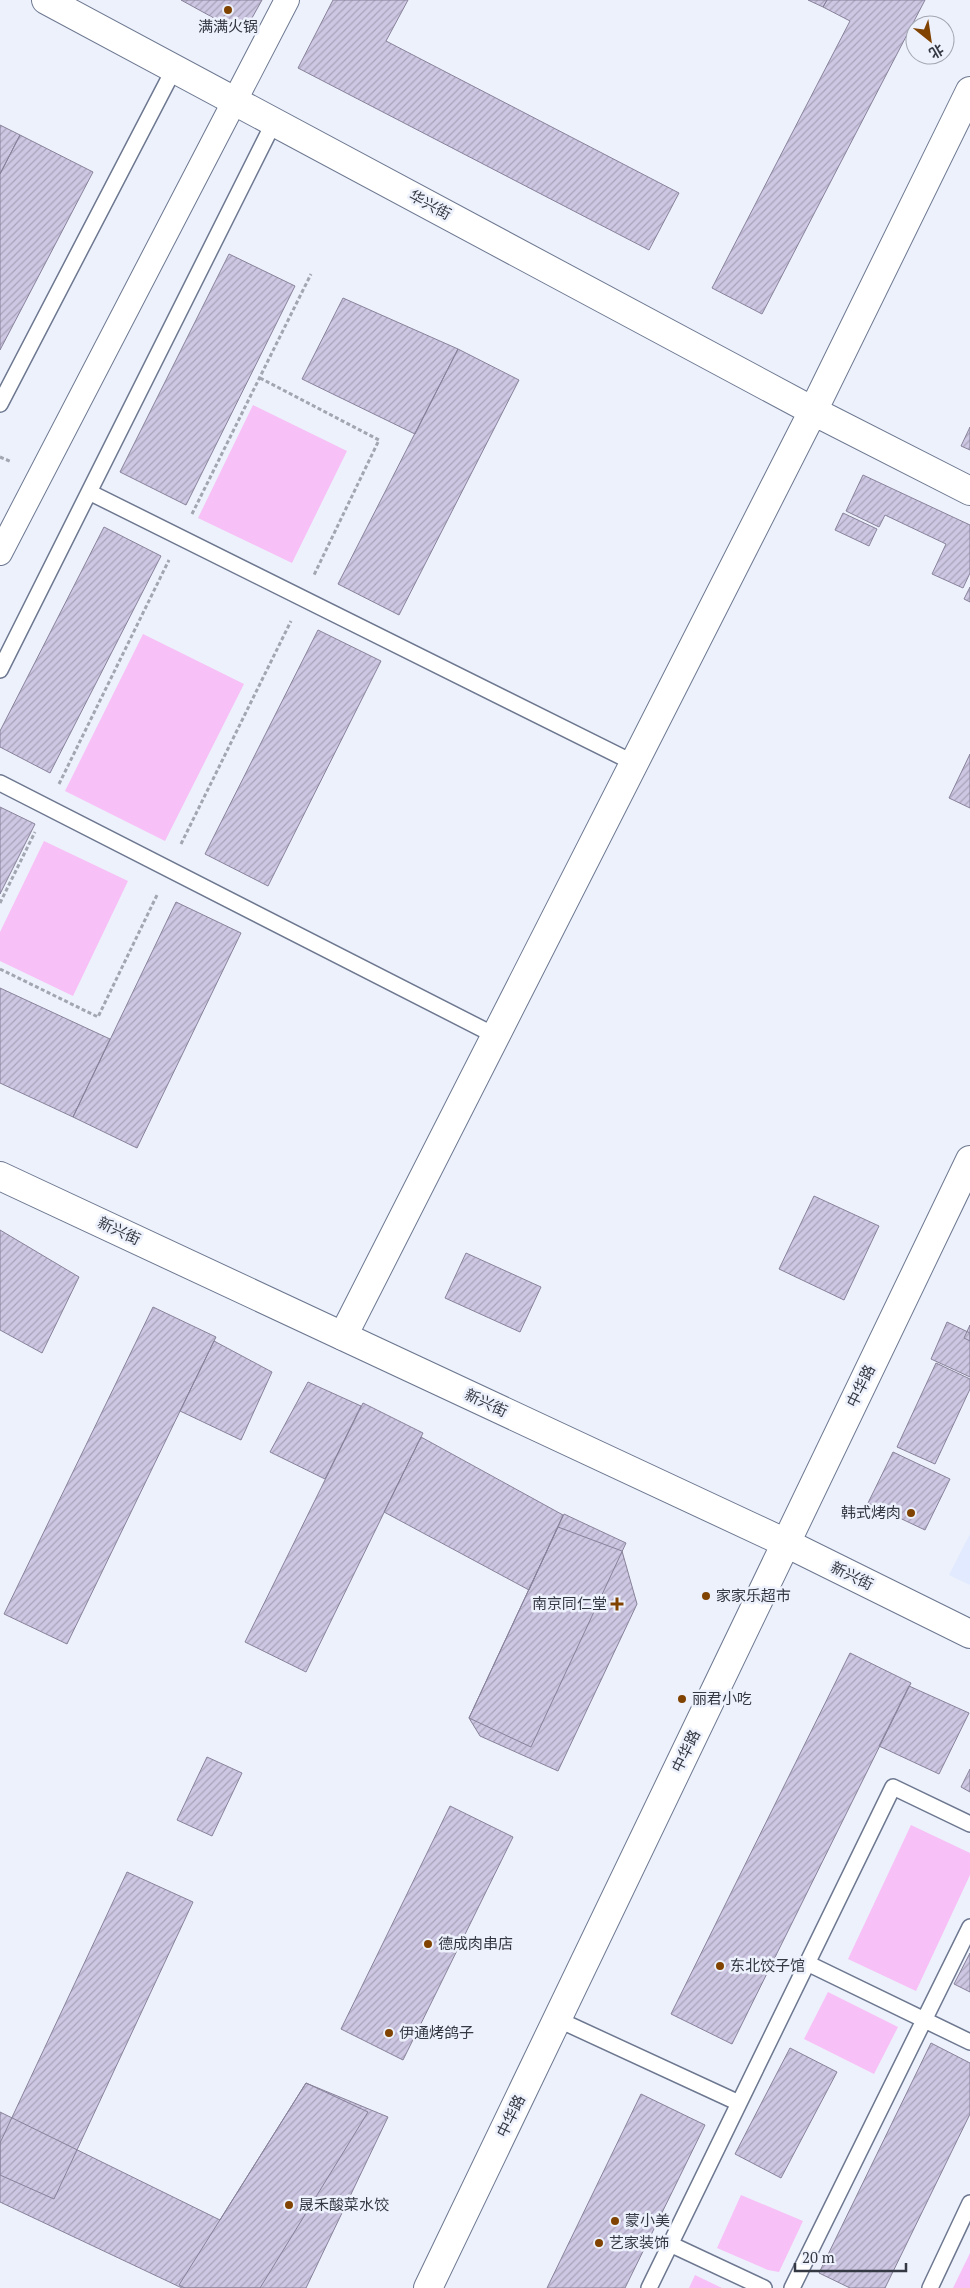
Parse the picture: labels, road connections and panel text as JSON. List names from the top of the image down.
{
  "streets": {
    "street": ["华兴街", "新兴街", "中华路"]
  },
  "crossings": [
    ["新兴街", "中华路"]
  ],
  "places": {
    "other": [
      "满满火锅",
      "韩式烤肉",
      "家家乐超市",
      "丽君小吃",
      "德成肉串店",
      "东北饺子馆",
      "伊通烤鸽子",
      "晟禾酸菜水饺",
      "蒙小美",
      "艺家装饰"
    ],
    "health": ["南京同仁堂"]
  },
  "scale_bar": "20 m",
  "north": "bottom right"
}
